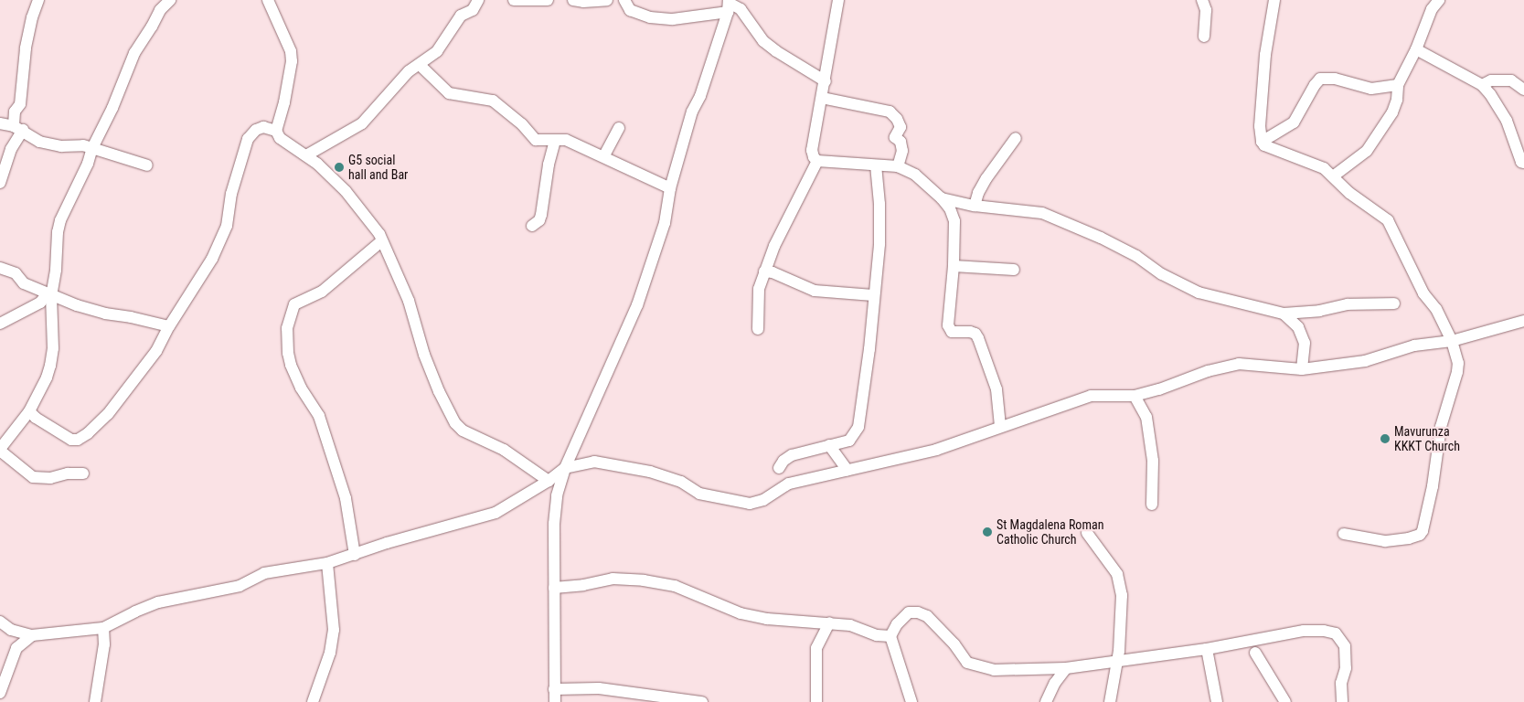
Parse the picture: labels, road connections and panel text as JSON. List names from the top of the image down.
{
  "places": ["G5 social hall and Bar", "Mavurunza KKKT Church", "St Magdalena Roman Catholic Church"]
}
